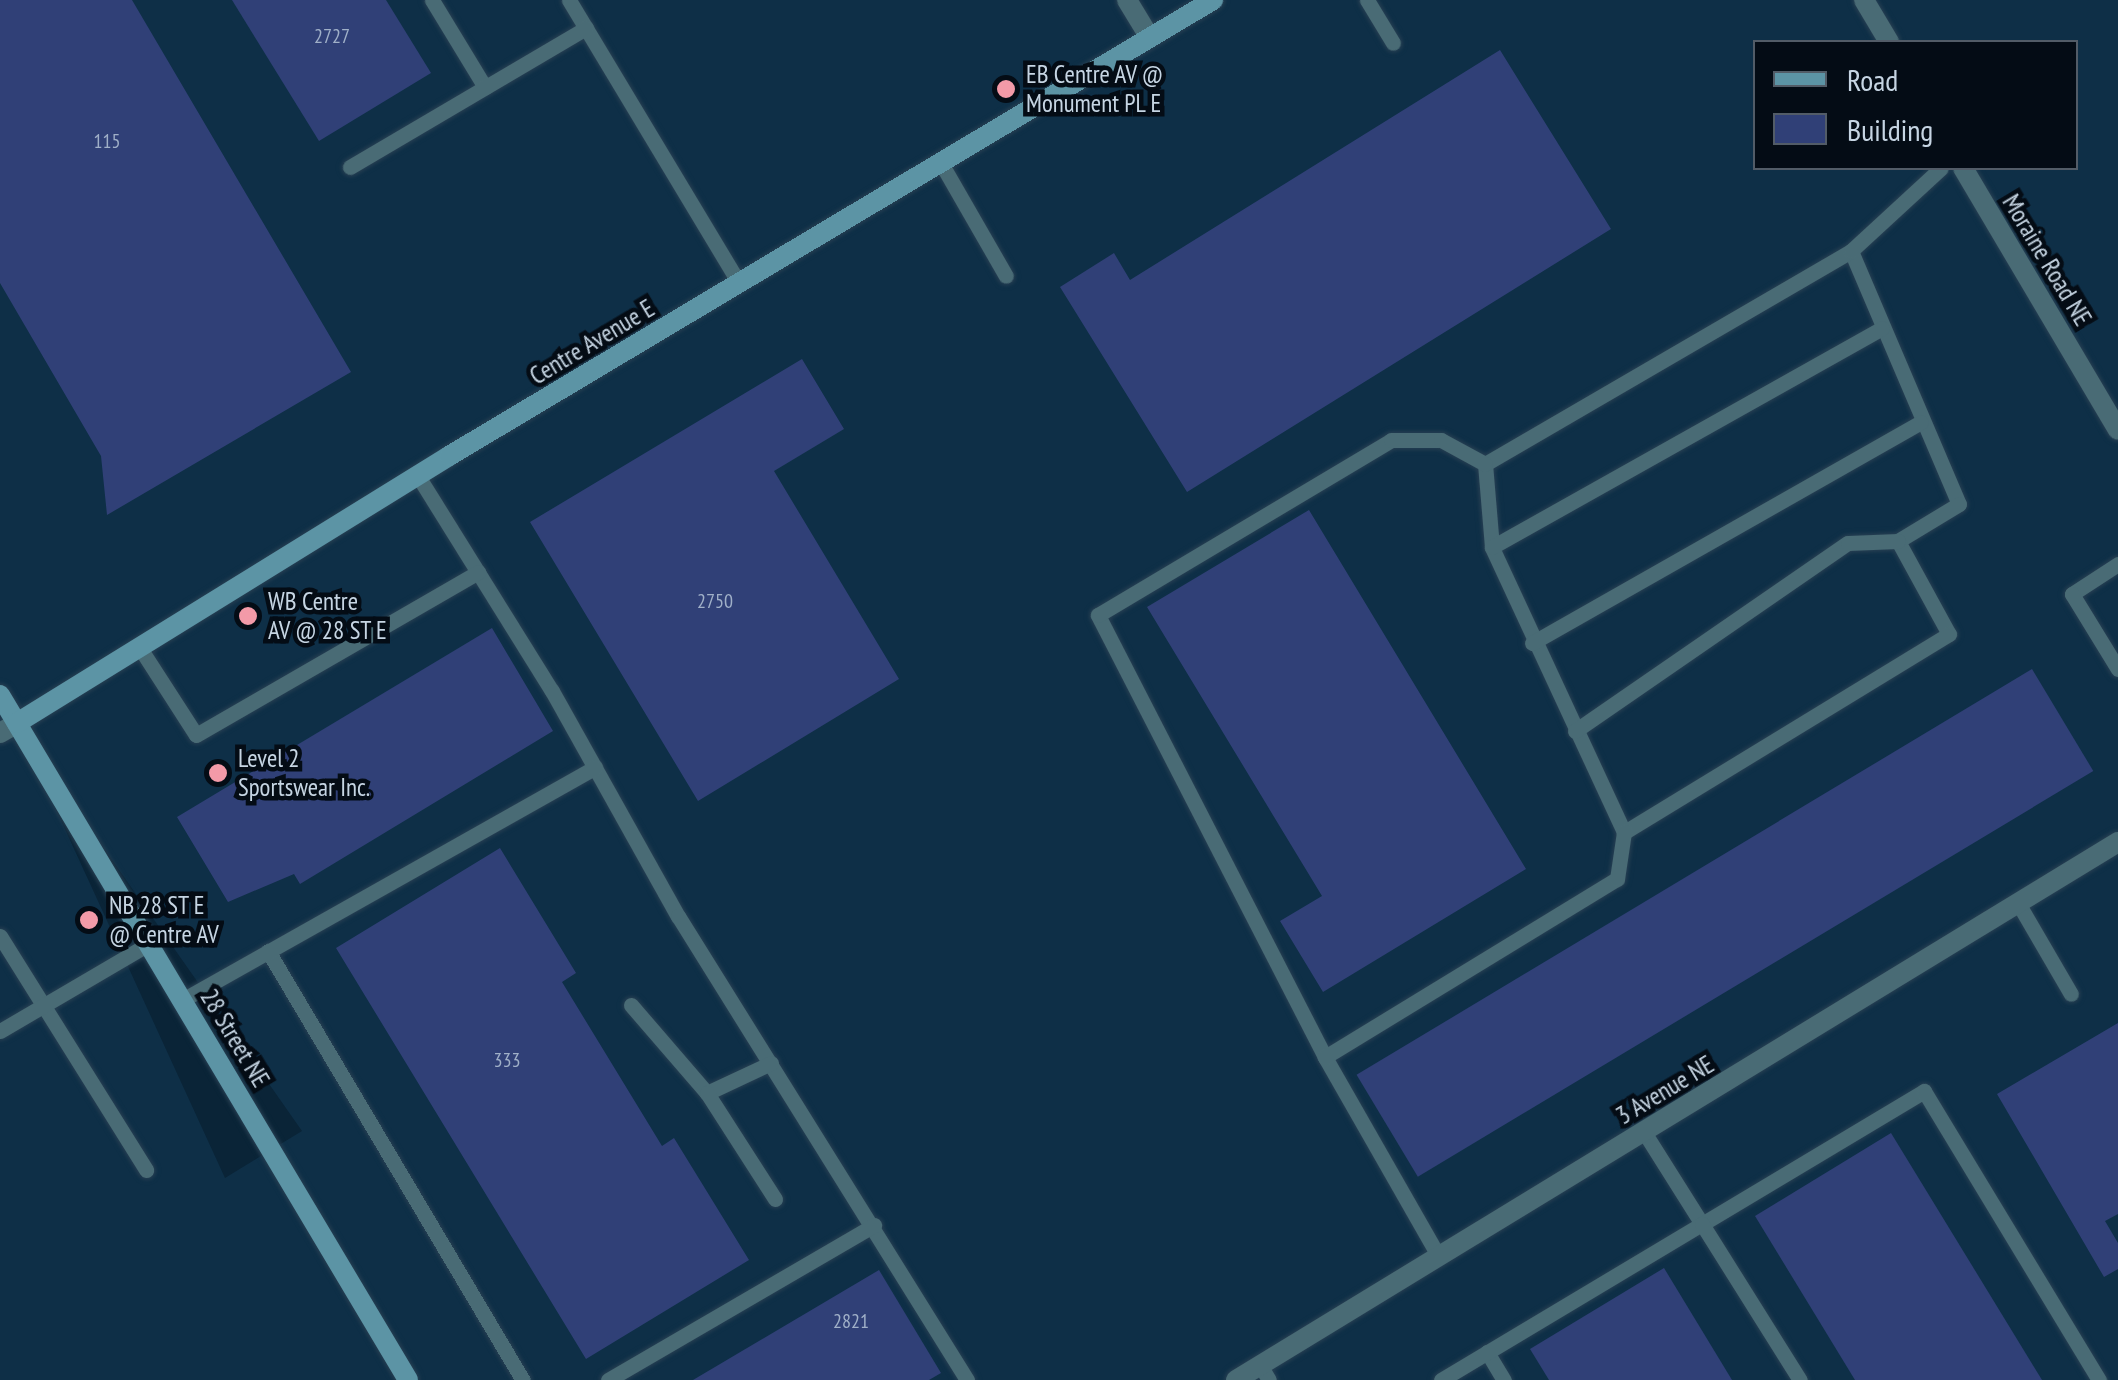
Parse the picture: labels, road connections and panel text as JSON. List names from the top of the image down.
{
  "streets": {
    "street": [
      "Moraine Road NE",
      "Centre Avenue E",
      "28 Street NE",
      "3 Avenue NE"
    ]
  },
  "crossings": [
    ["Centre Avenue E", "28 Street NE"]
  ],
  "places": [
    "EB Centre AV @ Monument PL E",
    "WB Centre AV @ 28 ST E",
    "Level 2 Sportswear Inc.",
    "NB 28 ST E @ Centre AV"
  ],
  "house_numbers": [
    "2727",
    "115",
    "2750",
    "333",
    "2821"
  ],
  "legend": ["Road", "Building"]
}
